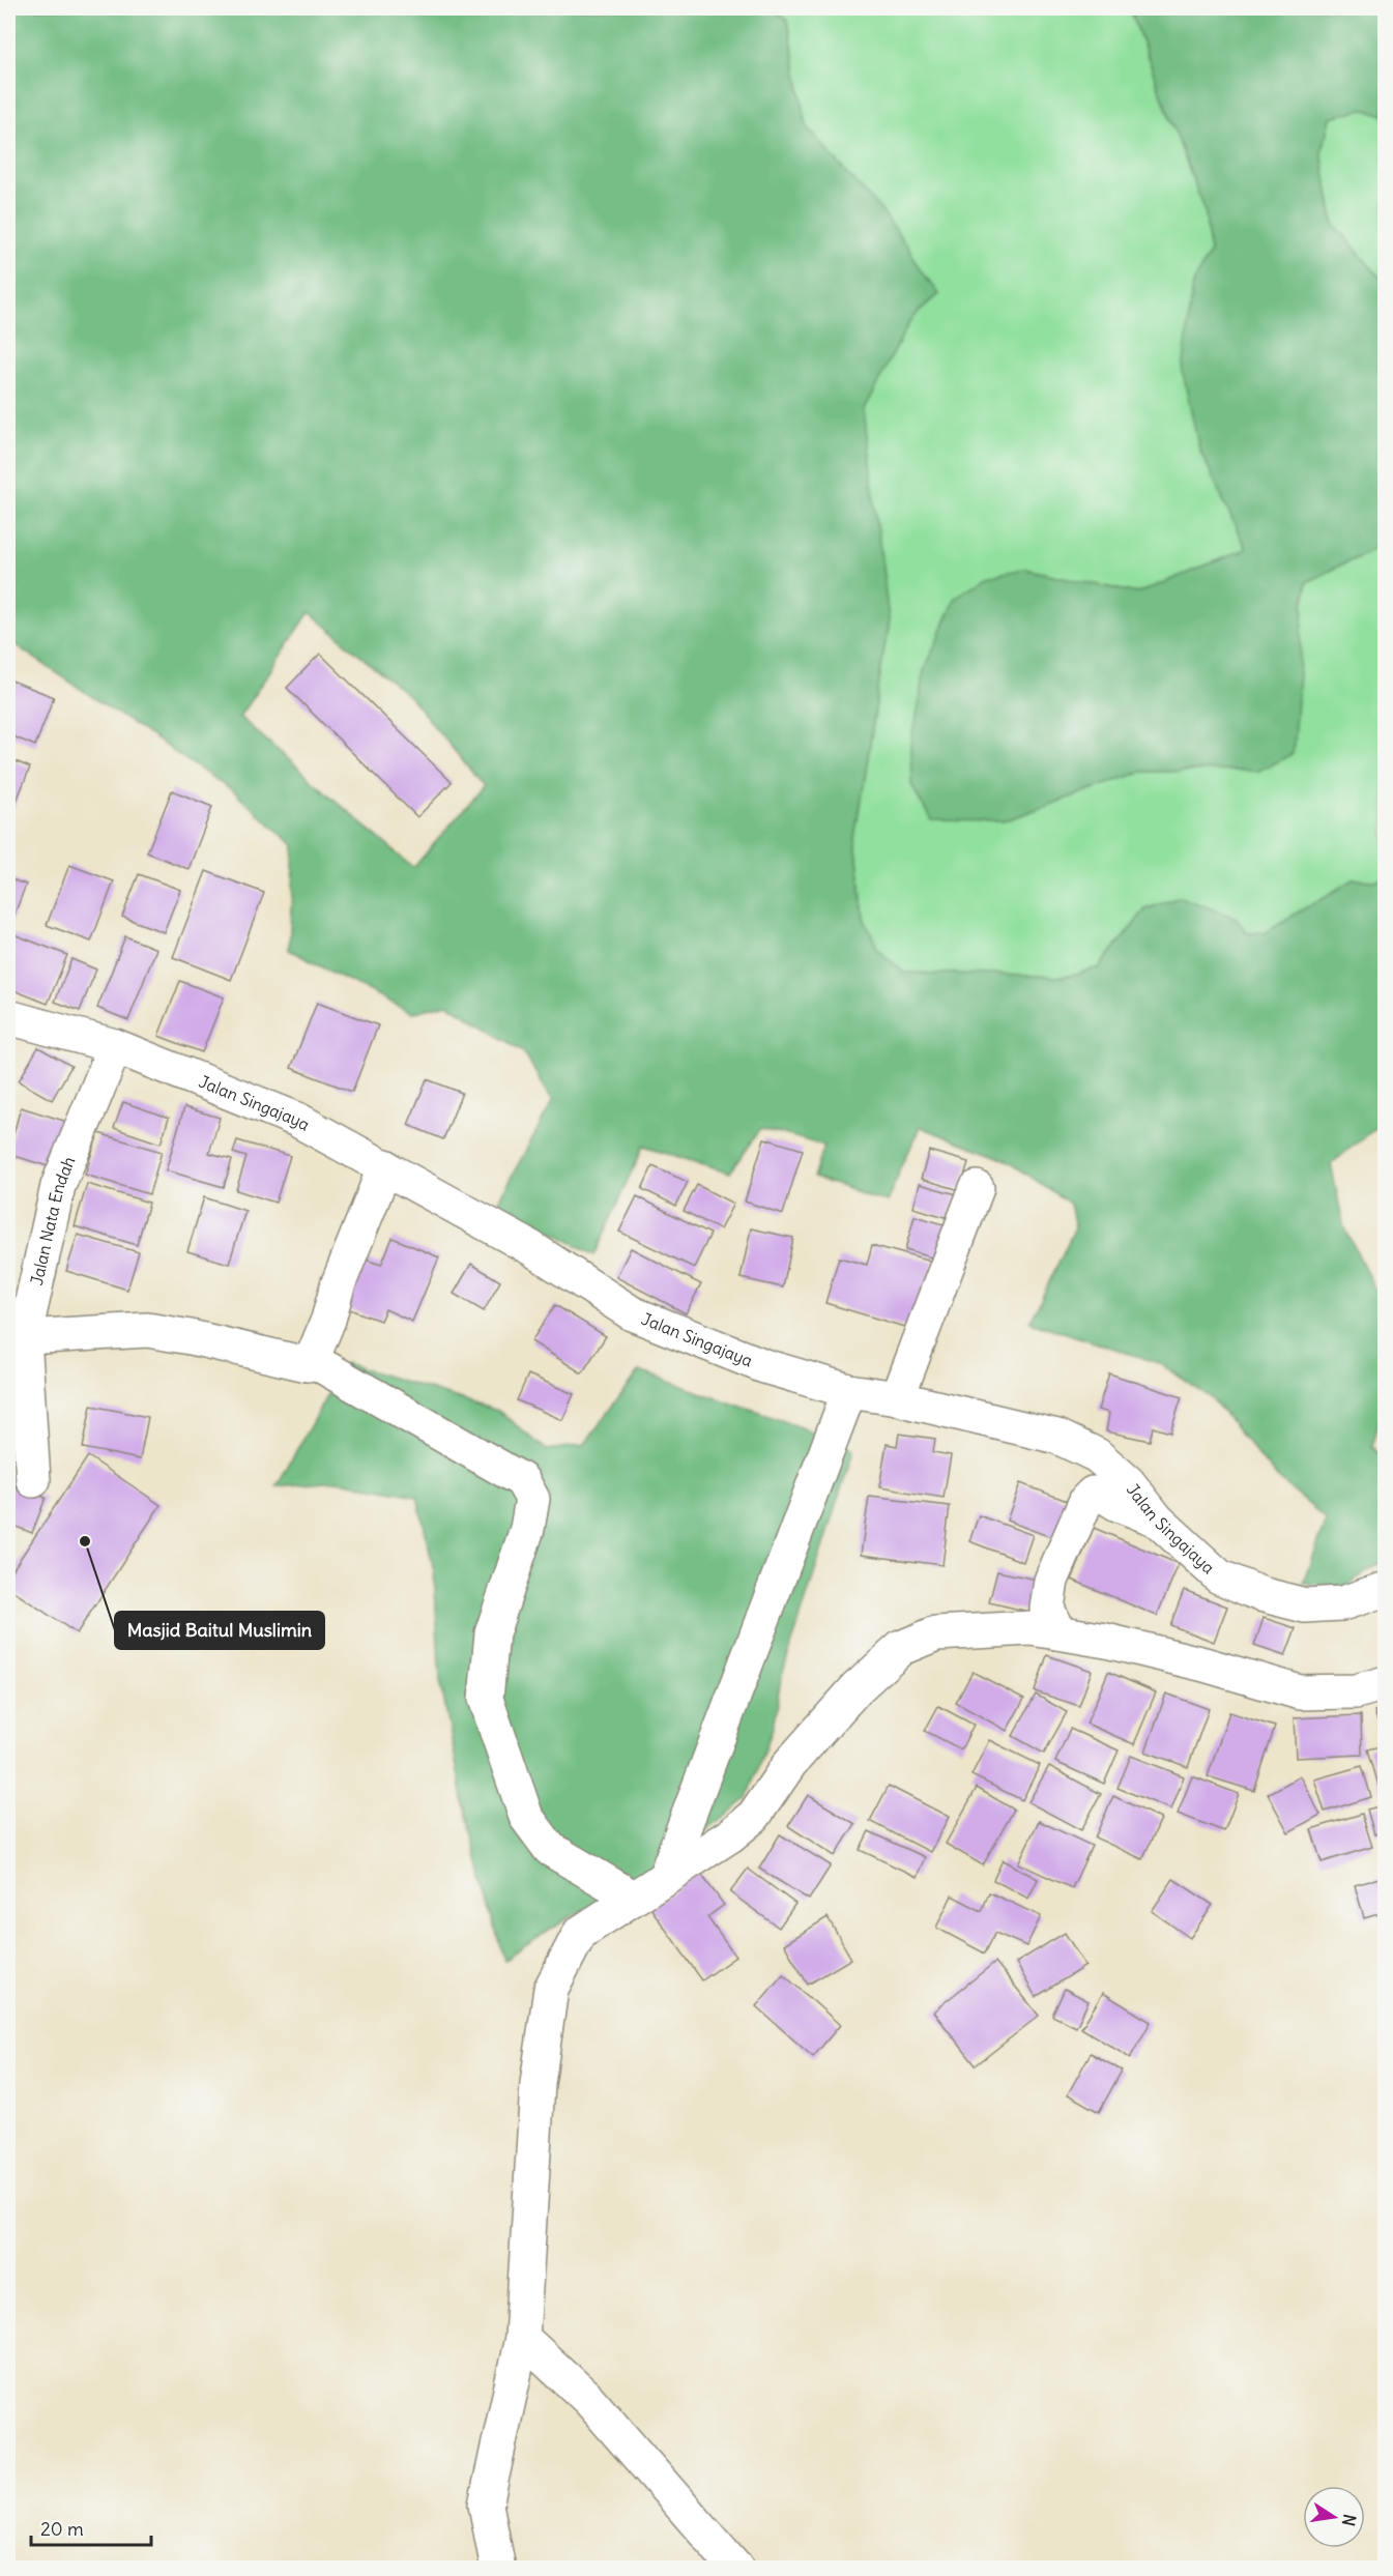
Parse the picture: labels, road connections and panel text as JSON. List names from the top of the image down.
{
  "streets": {
    "street": ["Jalan Singajaya", "Jalan Nata Endah"]
  },
  "crossings": [
    ["Jalan Singajaya", "Jalan Nata Endah"]
  ],
  "places": ["Masjid Baitul Muslimin"],
  "scale_bar": "20 m",
  "north": "right"
}
